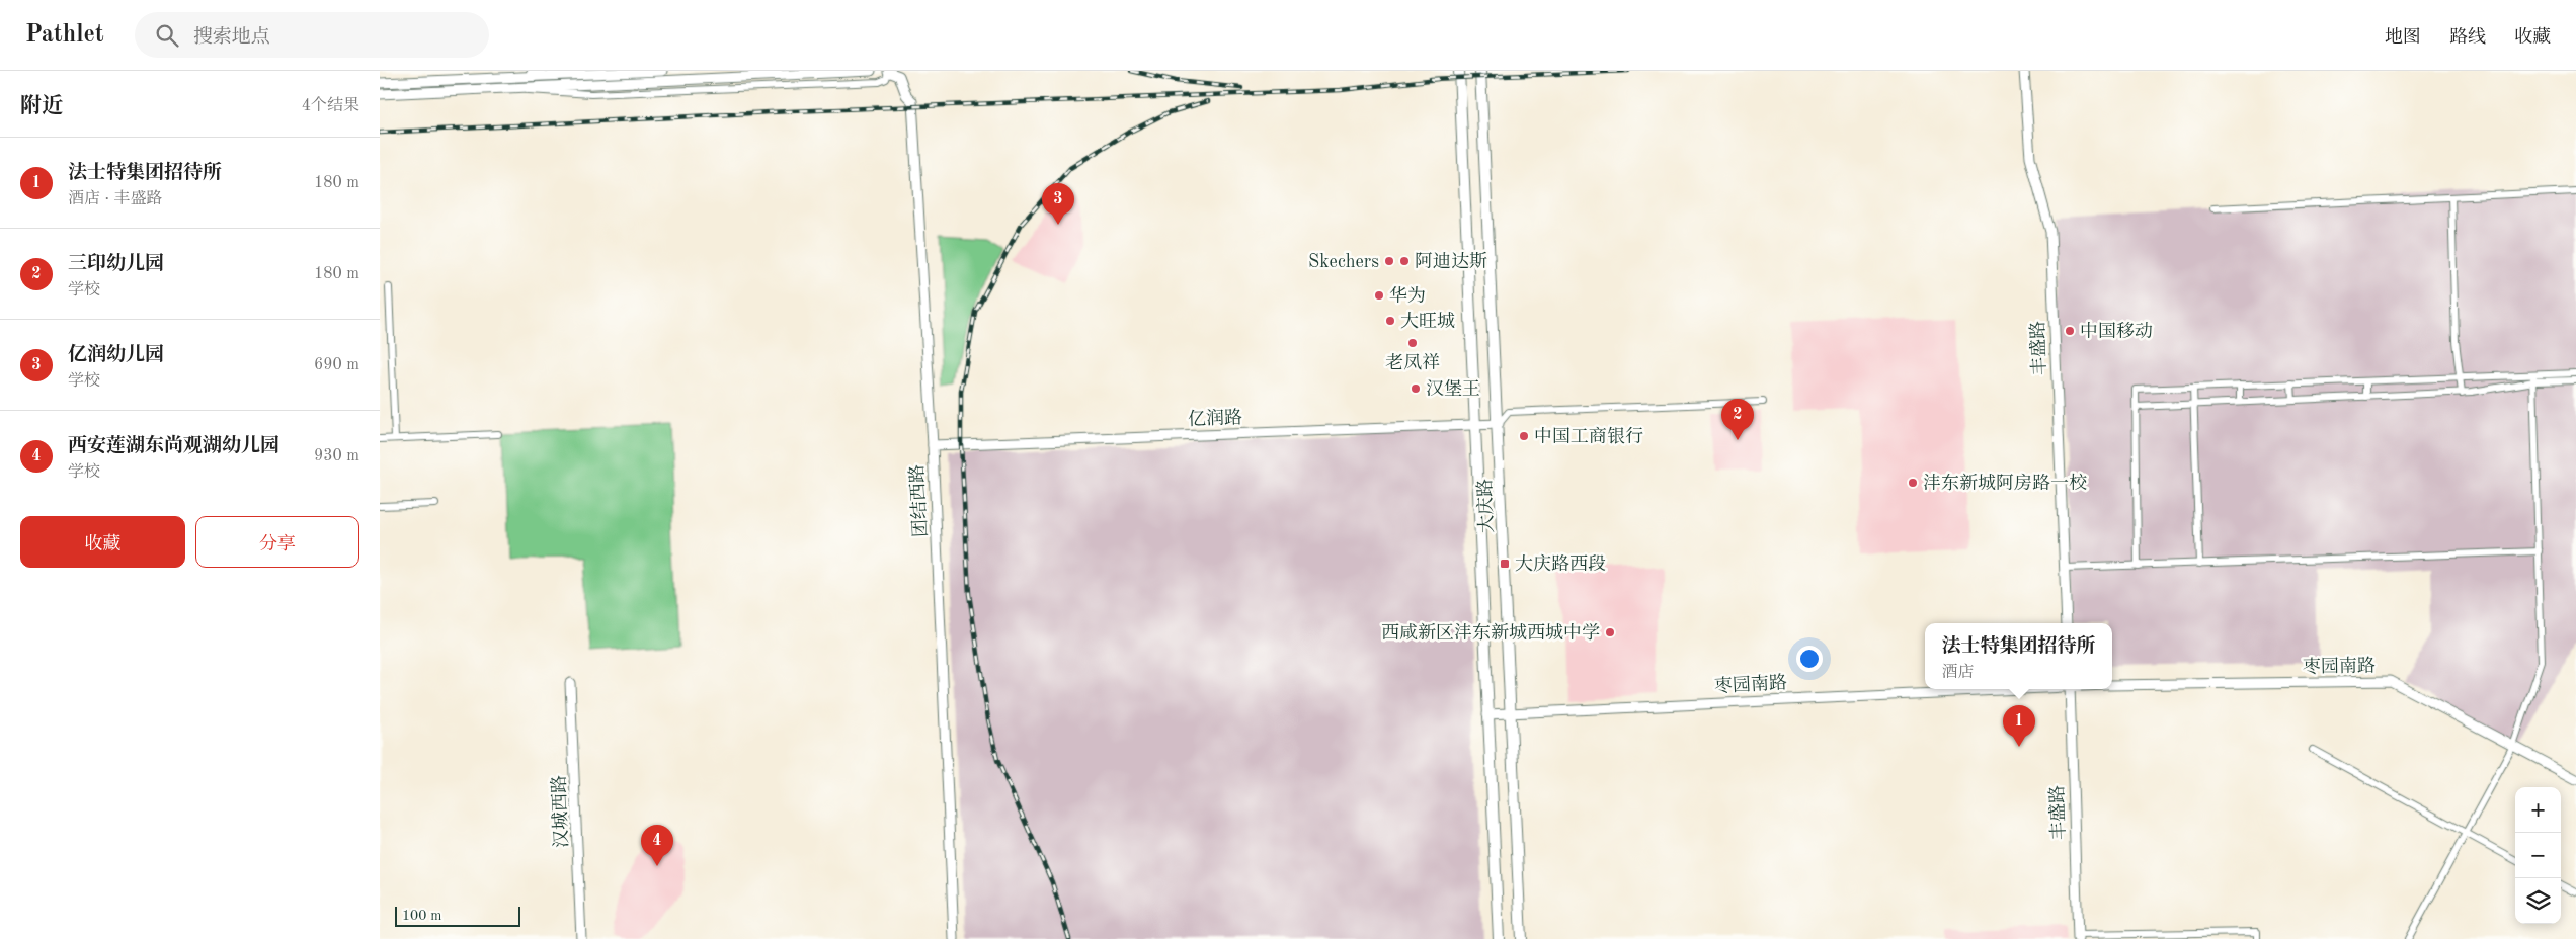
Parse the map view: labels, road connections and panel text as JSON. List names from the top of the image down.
{
  "streets": {
    "main road": ["大庆路"],
    "street": [
      "丰盛路",
      "亿润路",
      "团结西路",
      "枣园南路",
      "汉城西路"
    ]
  },
  "crossings": [
    ["亿润路", "团结西路"],
    ["亿润路", "大庆路"],
    ["大庆路", "枣园南路"]
  ],
  "places": {
    "other": [
      "Skechers",
      "阿迪达斯",
      "华为",
      "大旺城",
      "中国移动",
      "老凤祥",
      "汉堡王",
      "中国工商银行",
      "沣东新城阿房路一校",
      "西咸新区沣东新城西城中学"
    ],
    "transit": ["大庆路西段"]
  },
  "scale_bar": "100 m",
  "page": {
    "header": "Pathlet",
    "search": "搜索地点",
    "nav": ["地图", "路线", "收藏"],
    "heading": ["附近", "4个结果"],
    "list": [
      {
        "mark": "1",
        "name": "法士特集团招待所",
        "note": "酒店 · 丰盛路",
        "value": "180 m"
      },
      {
        "mark": "2",
        "name": "三印幼儿园",
        "note": "学校",
        "value": "180 m"
      },
      {
        "mark": "3",
        "name": "亿润幼儿园",
        "note": "学校",
        "value": "690 m"
      },
      {
        "mark": "4",
        "name": "西安莲湖东尚观湖幼儿园",
        "note": "学校",
        "value": "930 m"
      }
    ],
    "pins": [
      "3",
      "2",
      "1",
      "4"
    ],
    "buttons": ["收藏", "分享"],
    "popup": ["法士特集团招待所", "酒店"],
    "map_buttons": ["+", "−"],
    "scale": "100 m"
  }
}
